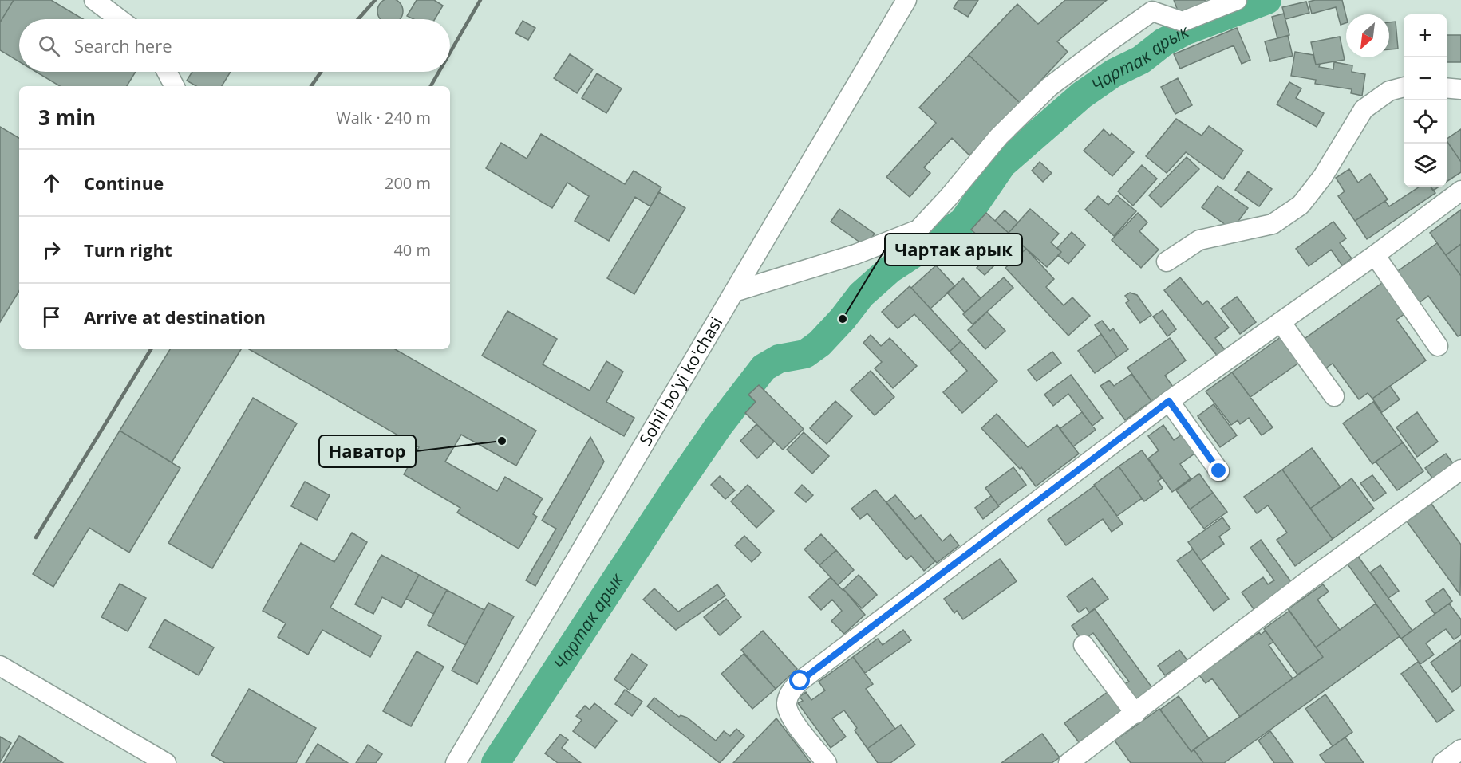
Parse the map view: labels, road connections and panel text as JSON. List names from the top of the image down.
{
  "streets": {
    "street": ["Sohil bo'yi ko'chasi"]
  },
  "water": ["Чартак арык"],
  "places": ["Чартак арык", "Наватор"],
  "north": "bottom left",
  "page": {
    "map_buttons": ["+", "−"],
    "search": "Search here",
    "heading": ["3 min", "Walk · 240 m"],
    "list": [
      ["Continue", "200 m"],
      ["Turn right", "40 m"],
      "Arrive at destination"
    ]
  }
}
